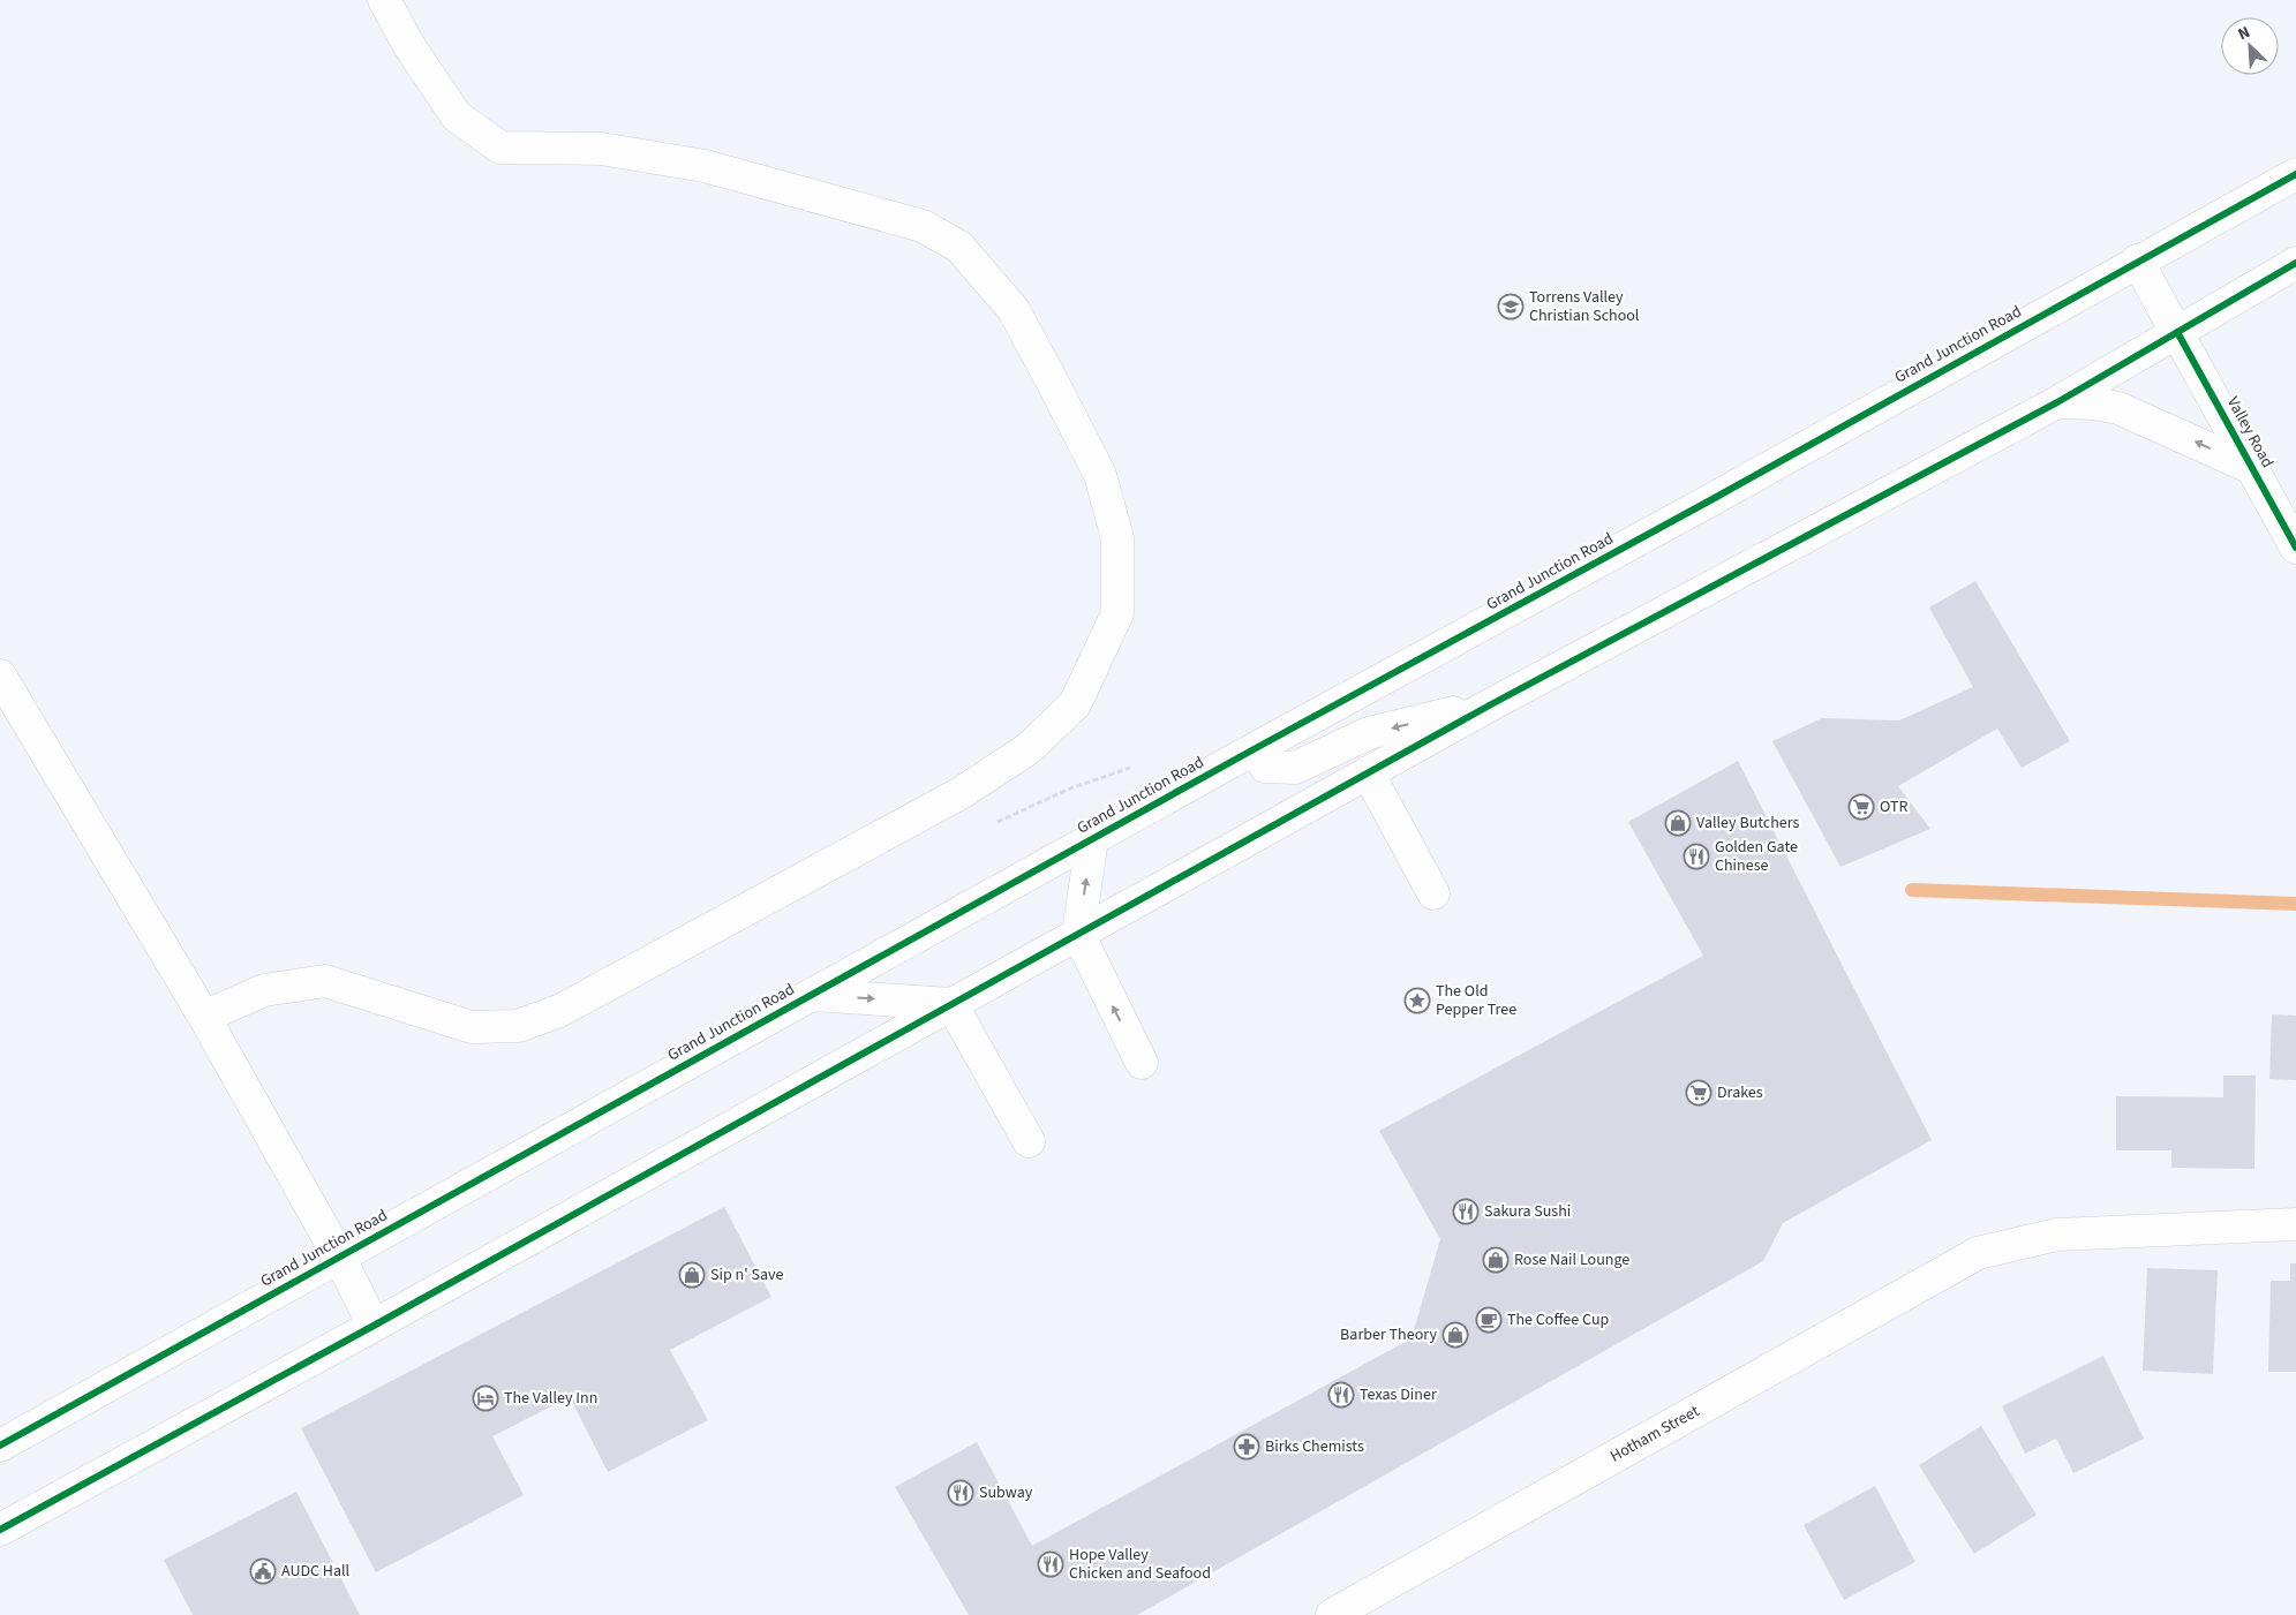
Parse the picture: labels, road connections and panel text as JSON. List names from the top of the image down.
{
  "streets": {
    "main road": ["Grand Junction Road", "Valley Road", "Hotham Street"]
  },
  "crossings": [
    ["Grand Junction Road", "Valley Road"]
  ],
  "places": {
    "school or university": ["Torrens Valley Christian School"],
    "supermarket": ["OTR", "Drakes"],
    "shop": [
      "Valley Butchers",
      "Rose Nail Lounge",
      "Sip n' Save",
      "Barber Theory"
    ],
    "restaurant": [
      "Golden Gate Chinese",
      "Sakura Sushi",
      "Texas Diner",
      "Subway",
      "Hope Valley Chicken and Seafood"
    ],
    "place": ["The Old Pepper Tree"],
    "cafe": ["The Coffee Cup"],
    "hotel": ["The Valley Inn"],
    "pharmacy": ["Birks Chemists"],
    "public building": ["AUDC Hall"]
  },
  "north": "top left"
}
